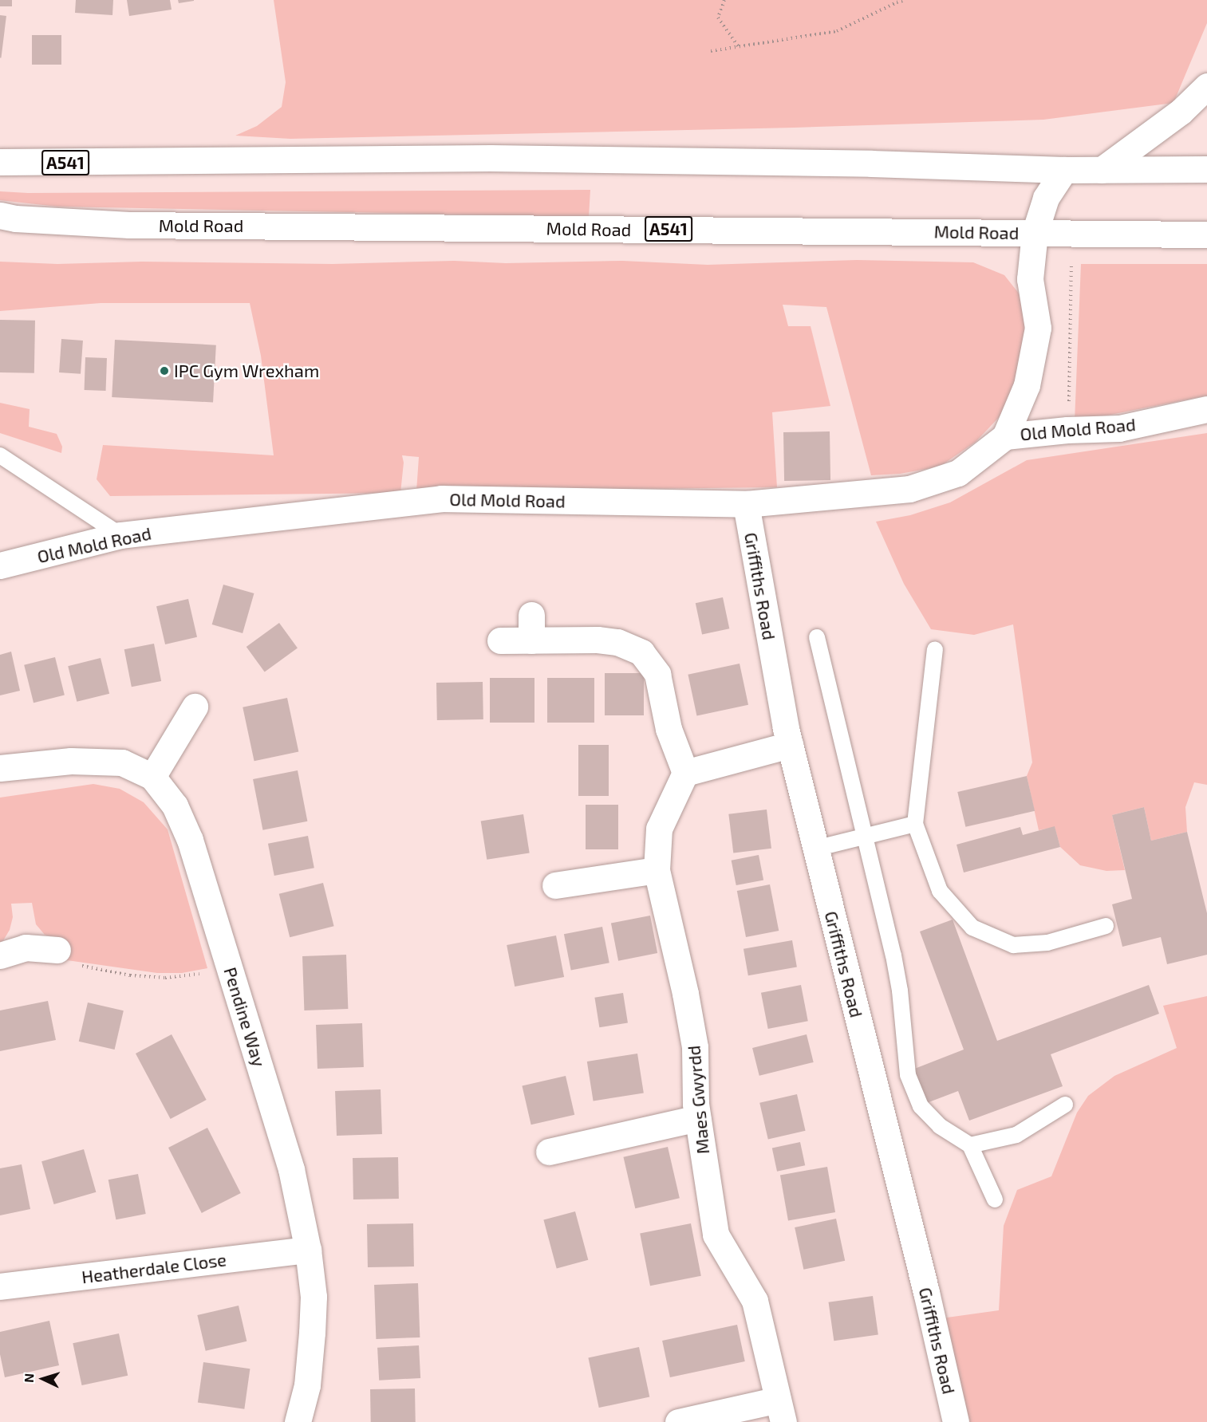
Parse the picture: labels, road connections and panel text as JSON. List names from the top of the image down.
{
  "streets": {
    "street": [
      "A541",
      "Mold Road",
      "Old Mold Road",
      "Griffiths Road",
      "Pendine Way",
      "Maes Gwyrdd",
      "Heatherdale Close"
    ]
  },
  "crossings": [
    ["A541", "Old Mold Road"],
    ["Mold Road", "Old Mold Road"],
    ["Old Mold Road", "Griffiths Road"],
    ["Pendine Way", "Heatherdale Close"]
  ],
  "places": ["IPC Gym Wrexham"],
  "north": "left"
}
